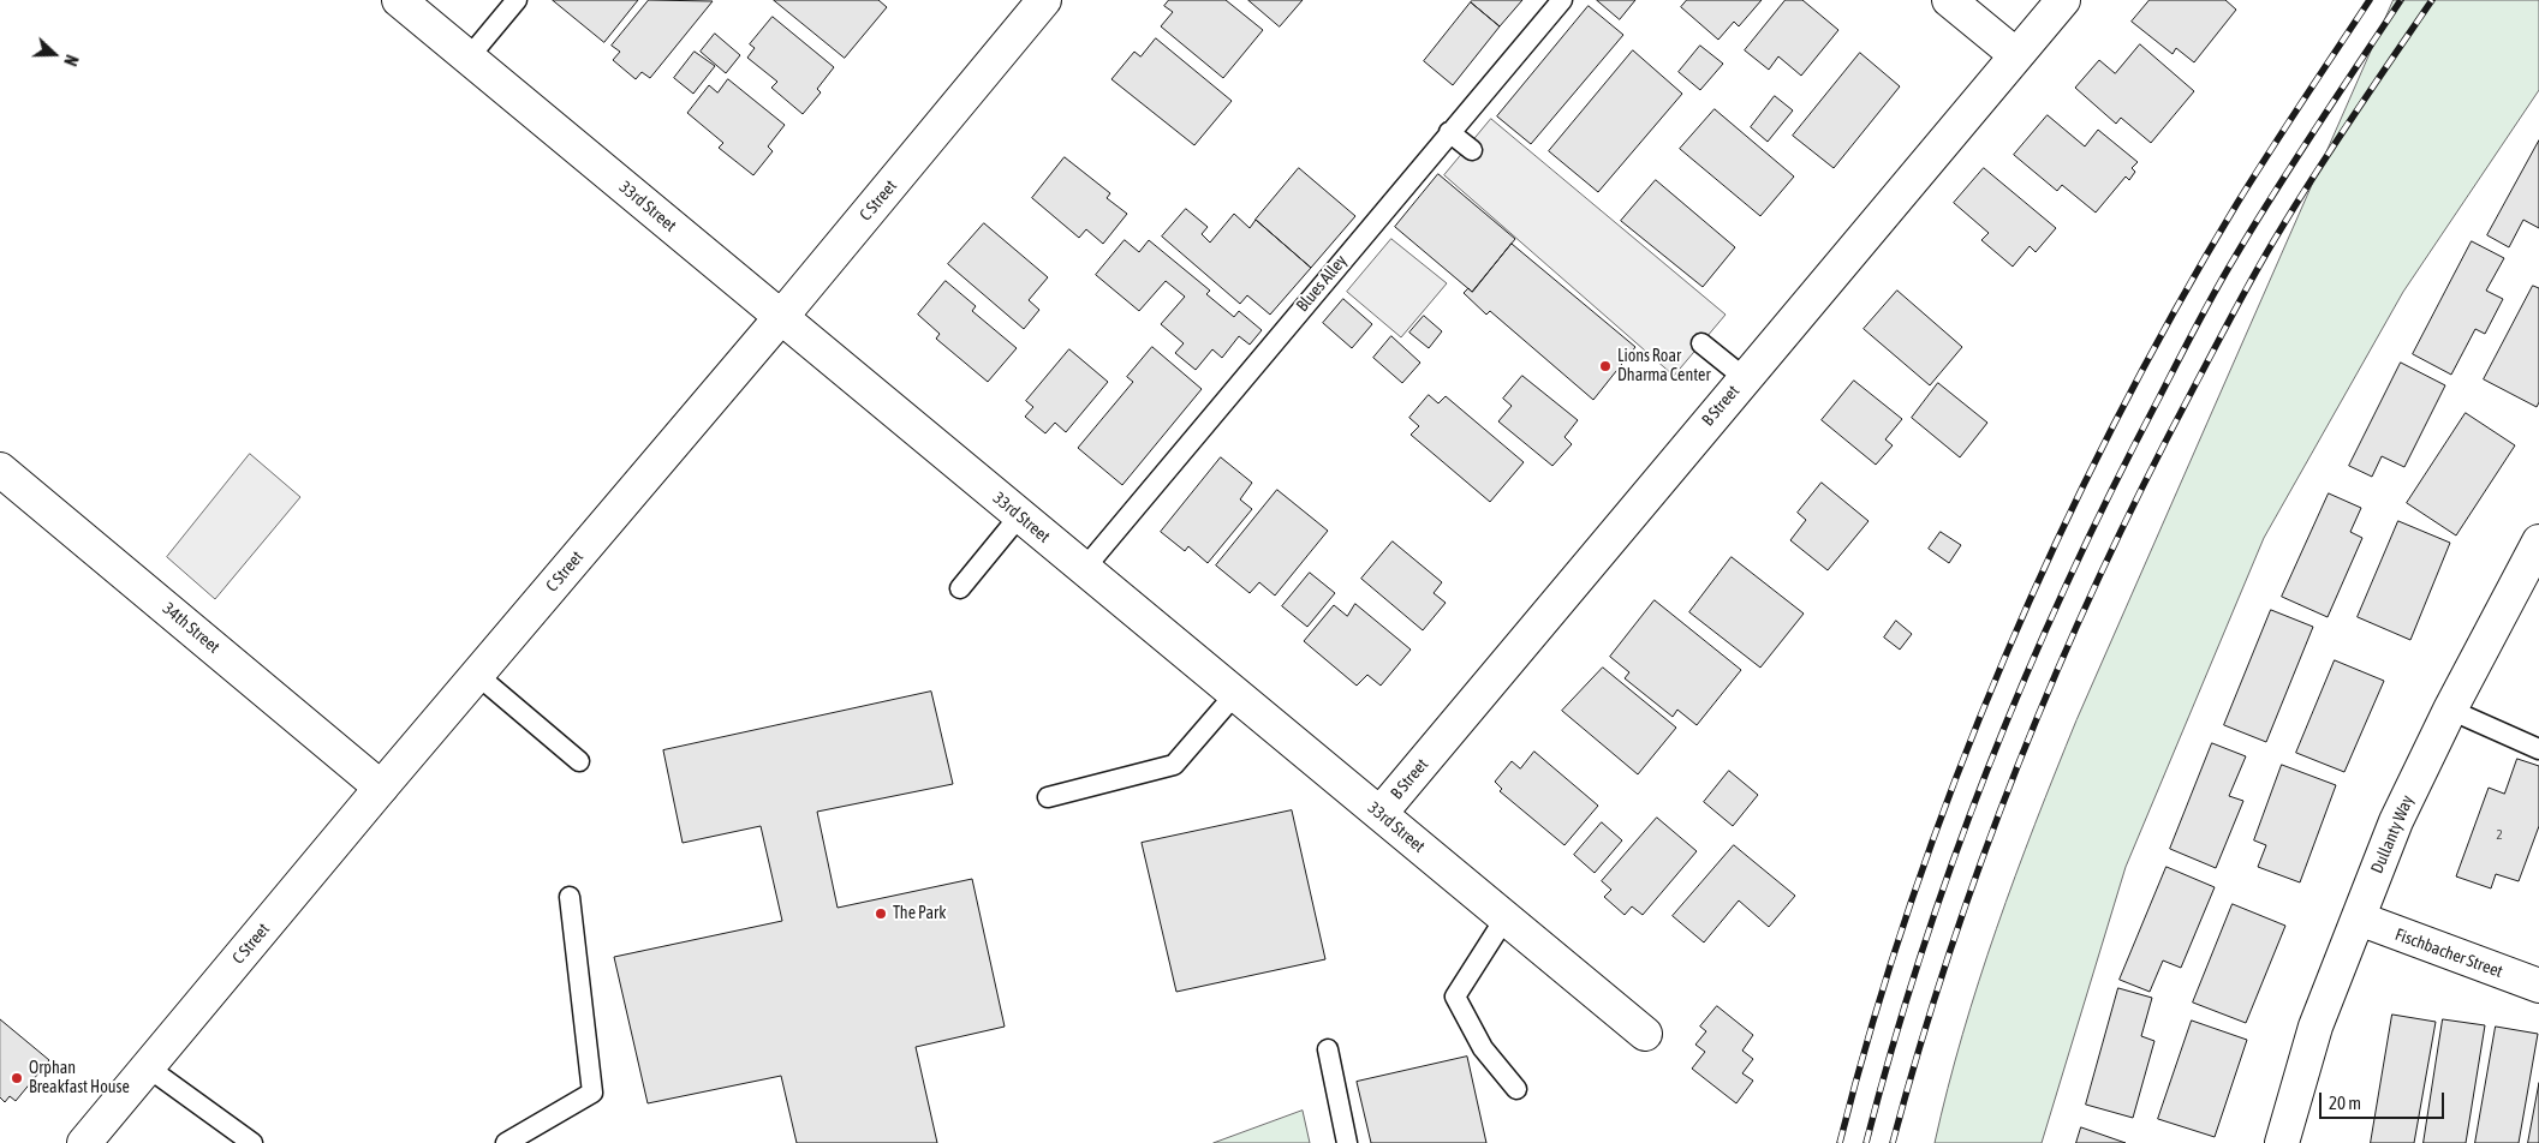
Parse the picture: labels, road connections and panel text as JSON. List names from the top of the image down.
{
  "streets": {
    "street": [
      "C Street",
      "33rd Street",
      "B Street",
      "34th Street",
      "Dullanty Way",
      "Fischbacher Street"
    ],
    "lane": ["Blues Alley"]
  },
  "crossings": [
    ["C Street", "33rd Street"],
    ["C Street", "34th Street"],
    ["33rd Street", "Blues Alley"],
    ["33rd Street", "B Street"],
    ["Dullanty Way", "Fischbacher Street"]
  ],
  "places": ["Lions Roar Dharma Center", "The Park", "Orphan Breakfast House"],
  "house_numbers": ["2"],
  "scale_bar": "20 m",
  "north": "right"
}
